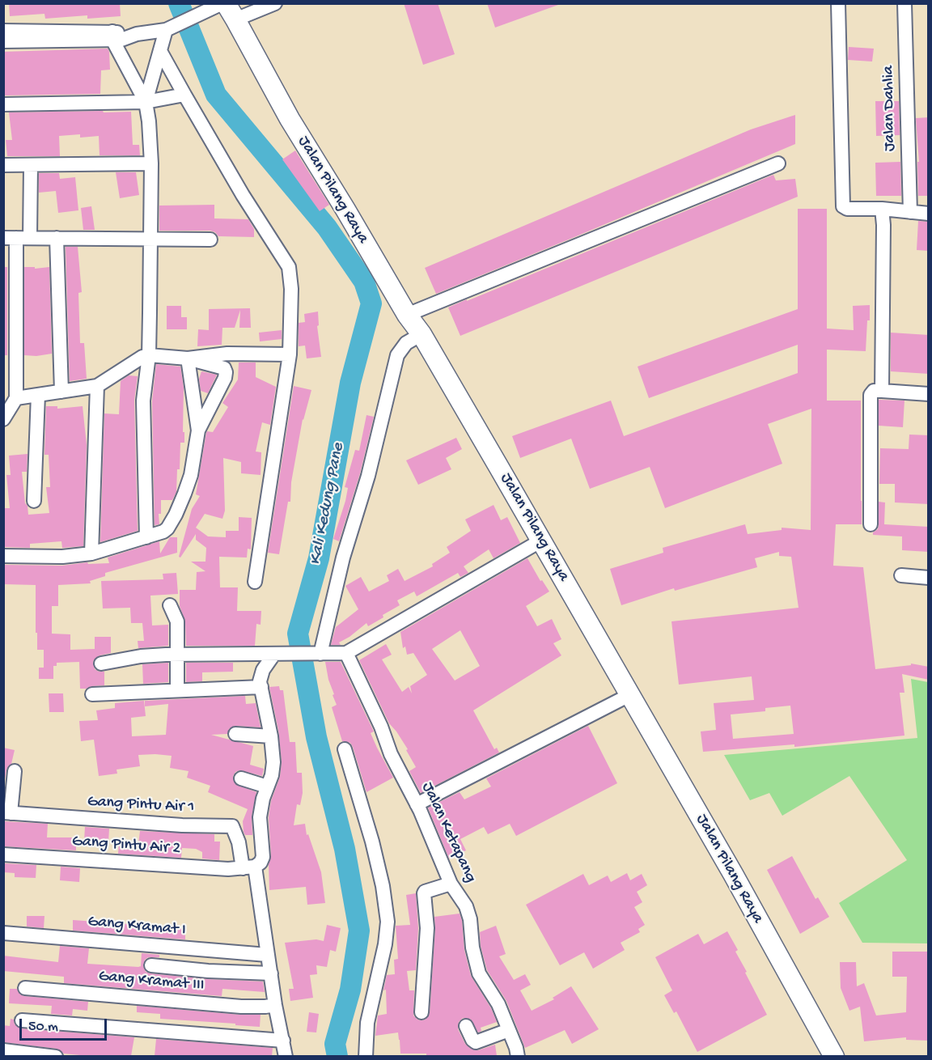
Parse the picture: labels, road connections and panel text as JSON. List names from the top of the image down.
{
  "streets": {
    "highway": ["Jalan Pilang Raya"],
    "street": [
      "Jalan Dahlia",
      "Gang Pintu Air 1",
      "Jalan Ketapang",
      "Gang Pintu Air 2",
      "Gang Kramat I",
      "Gang Kramat III"
    ]
  },
  "crossings": [
    ["Gang Pintu Air 1", "Gang Pintu Air 2"]
  ],
  "water": ["Kali Kedung Pane"],
  "scale_bar": "50 m"
}
